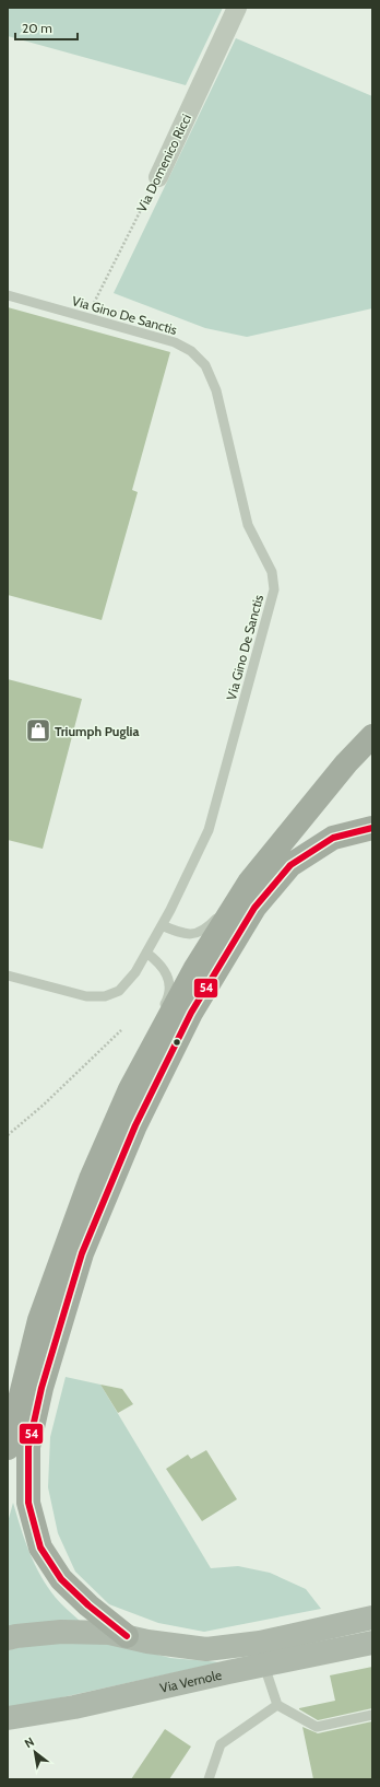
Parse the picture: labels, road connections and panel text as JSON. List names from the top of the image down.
{
  "streets": {
    "main road": ["Via Vernole"],
    "street": ["Via Domenico Ricci"],
    "lane": ["Via Gino De Sanctis"]
  },
  "crossings": [
    ["Via Domenico Ricci", "Via Gino De Sanctis"]
  ],
  "places": {
    "shop": ["Triumph Puglia"]
  },
  "lines": ["transit line 54"],
  "scale_bar": "20 m",
  "north": "top left"
}
